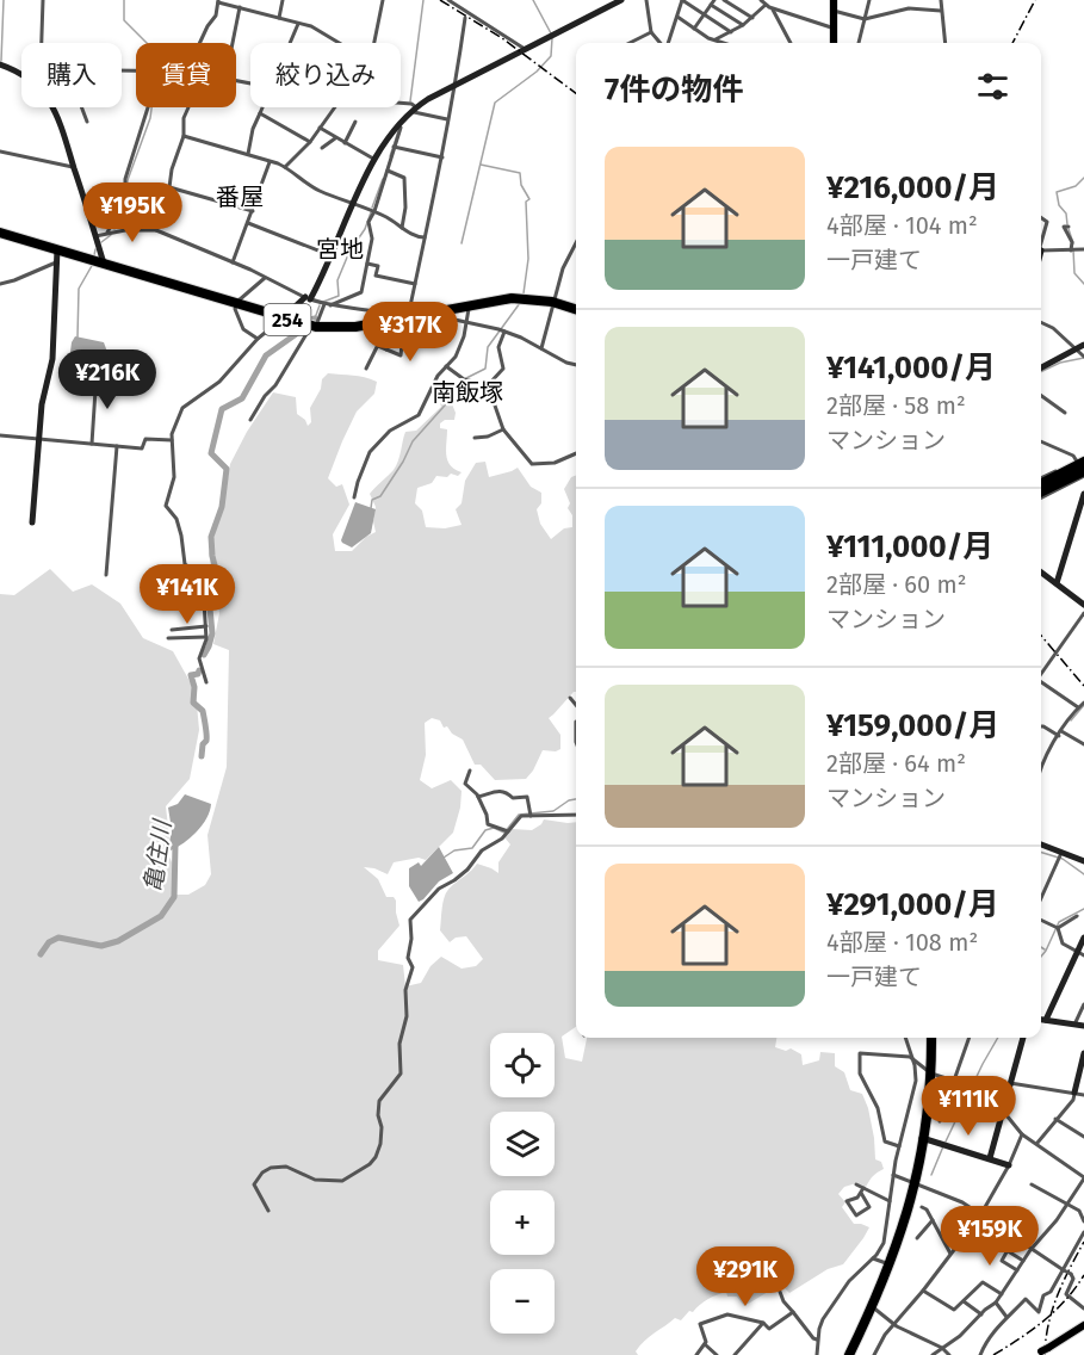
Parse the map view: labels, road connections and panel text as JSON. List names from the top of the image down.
{
  "streets": {
    "highway": ["254"]
  },
  "districts": ["番屋", "宮地", "南飯塚"],
  "water": ["亀住川"],
  "page": {
    "chip": ["購入", "賃貸", "絞り込み"],
    "heading": "7件の物件",
    "list": [
      {
        "name": "¥216,000/月",
        "note": "4部屋 · 104 m² · 一戸建て"
      },
      {
        "name": "¥141,000/月",
        "note": "2部屋 · 58 m² · マンション"
      },
      {
        "name": "¥111,000/月",
        "note": "2部屋 · 60 m² · マンション"
      },
      {
        "name": "¥159,000/月",
        "note": "2部屋 · 64 m² · マンション"
      },
      {
        "name": "¥291,000/月",
        "note": "4部屋 · 108 m² · 一戸建て"
      }
    ],
    "price": [
      "¥195K",
      "¥317K",
      "¥216K",
      "¥141K",
      "¥111K",
      "¥159K",
      "¥291K"
    ],
    "map_buttons": ["+", "−"]
  }
}
